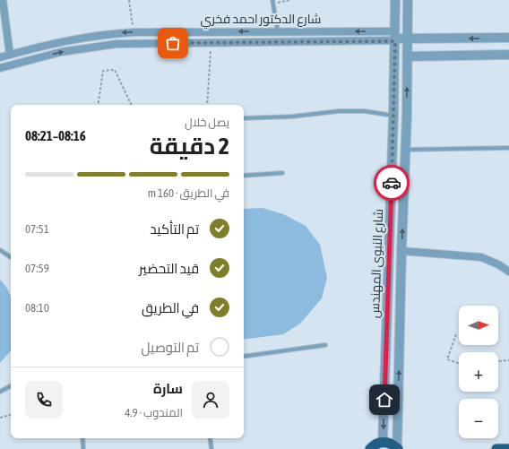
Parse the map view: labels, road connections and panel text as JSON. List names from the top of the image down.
{
  "streets": {
    "street": ["شارع الدكتور احمد فخري", "شارع النبوى المهندس"]
  },
  "crossings": [
    ["شارع الدكتور احمد فخري", "شارع النبوى المهندس"]
  ],
  "north": "right",
  "page": {
    "heading": ["2 دقيقة", "يصل خلال", "08:16–08:21"],
    "panel": ["سارة", "المندوب · 4.9"],
    "bar": "في الطريق · 160 m",
    "list": [
      ["تم التأكيد", "07:51"],
      ["قيد التحضير", "07:59"],
      ["في الطريق", "08:10"],
      "تم التوصيل"
    ],
    "map_buttons": ["+", "−"]
  }
}
